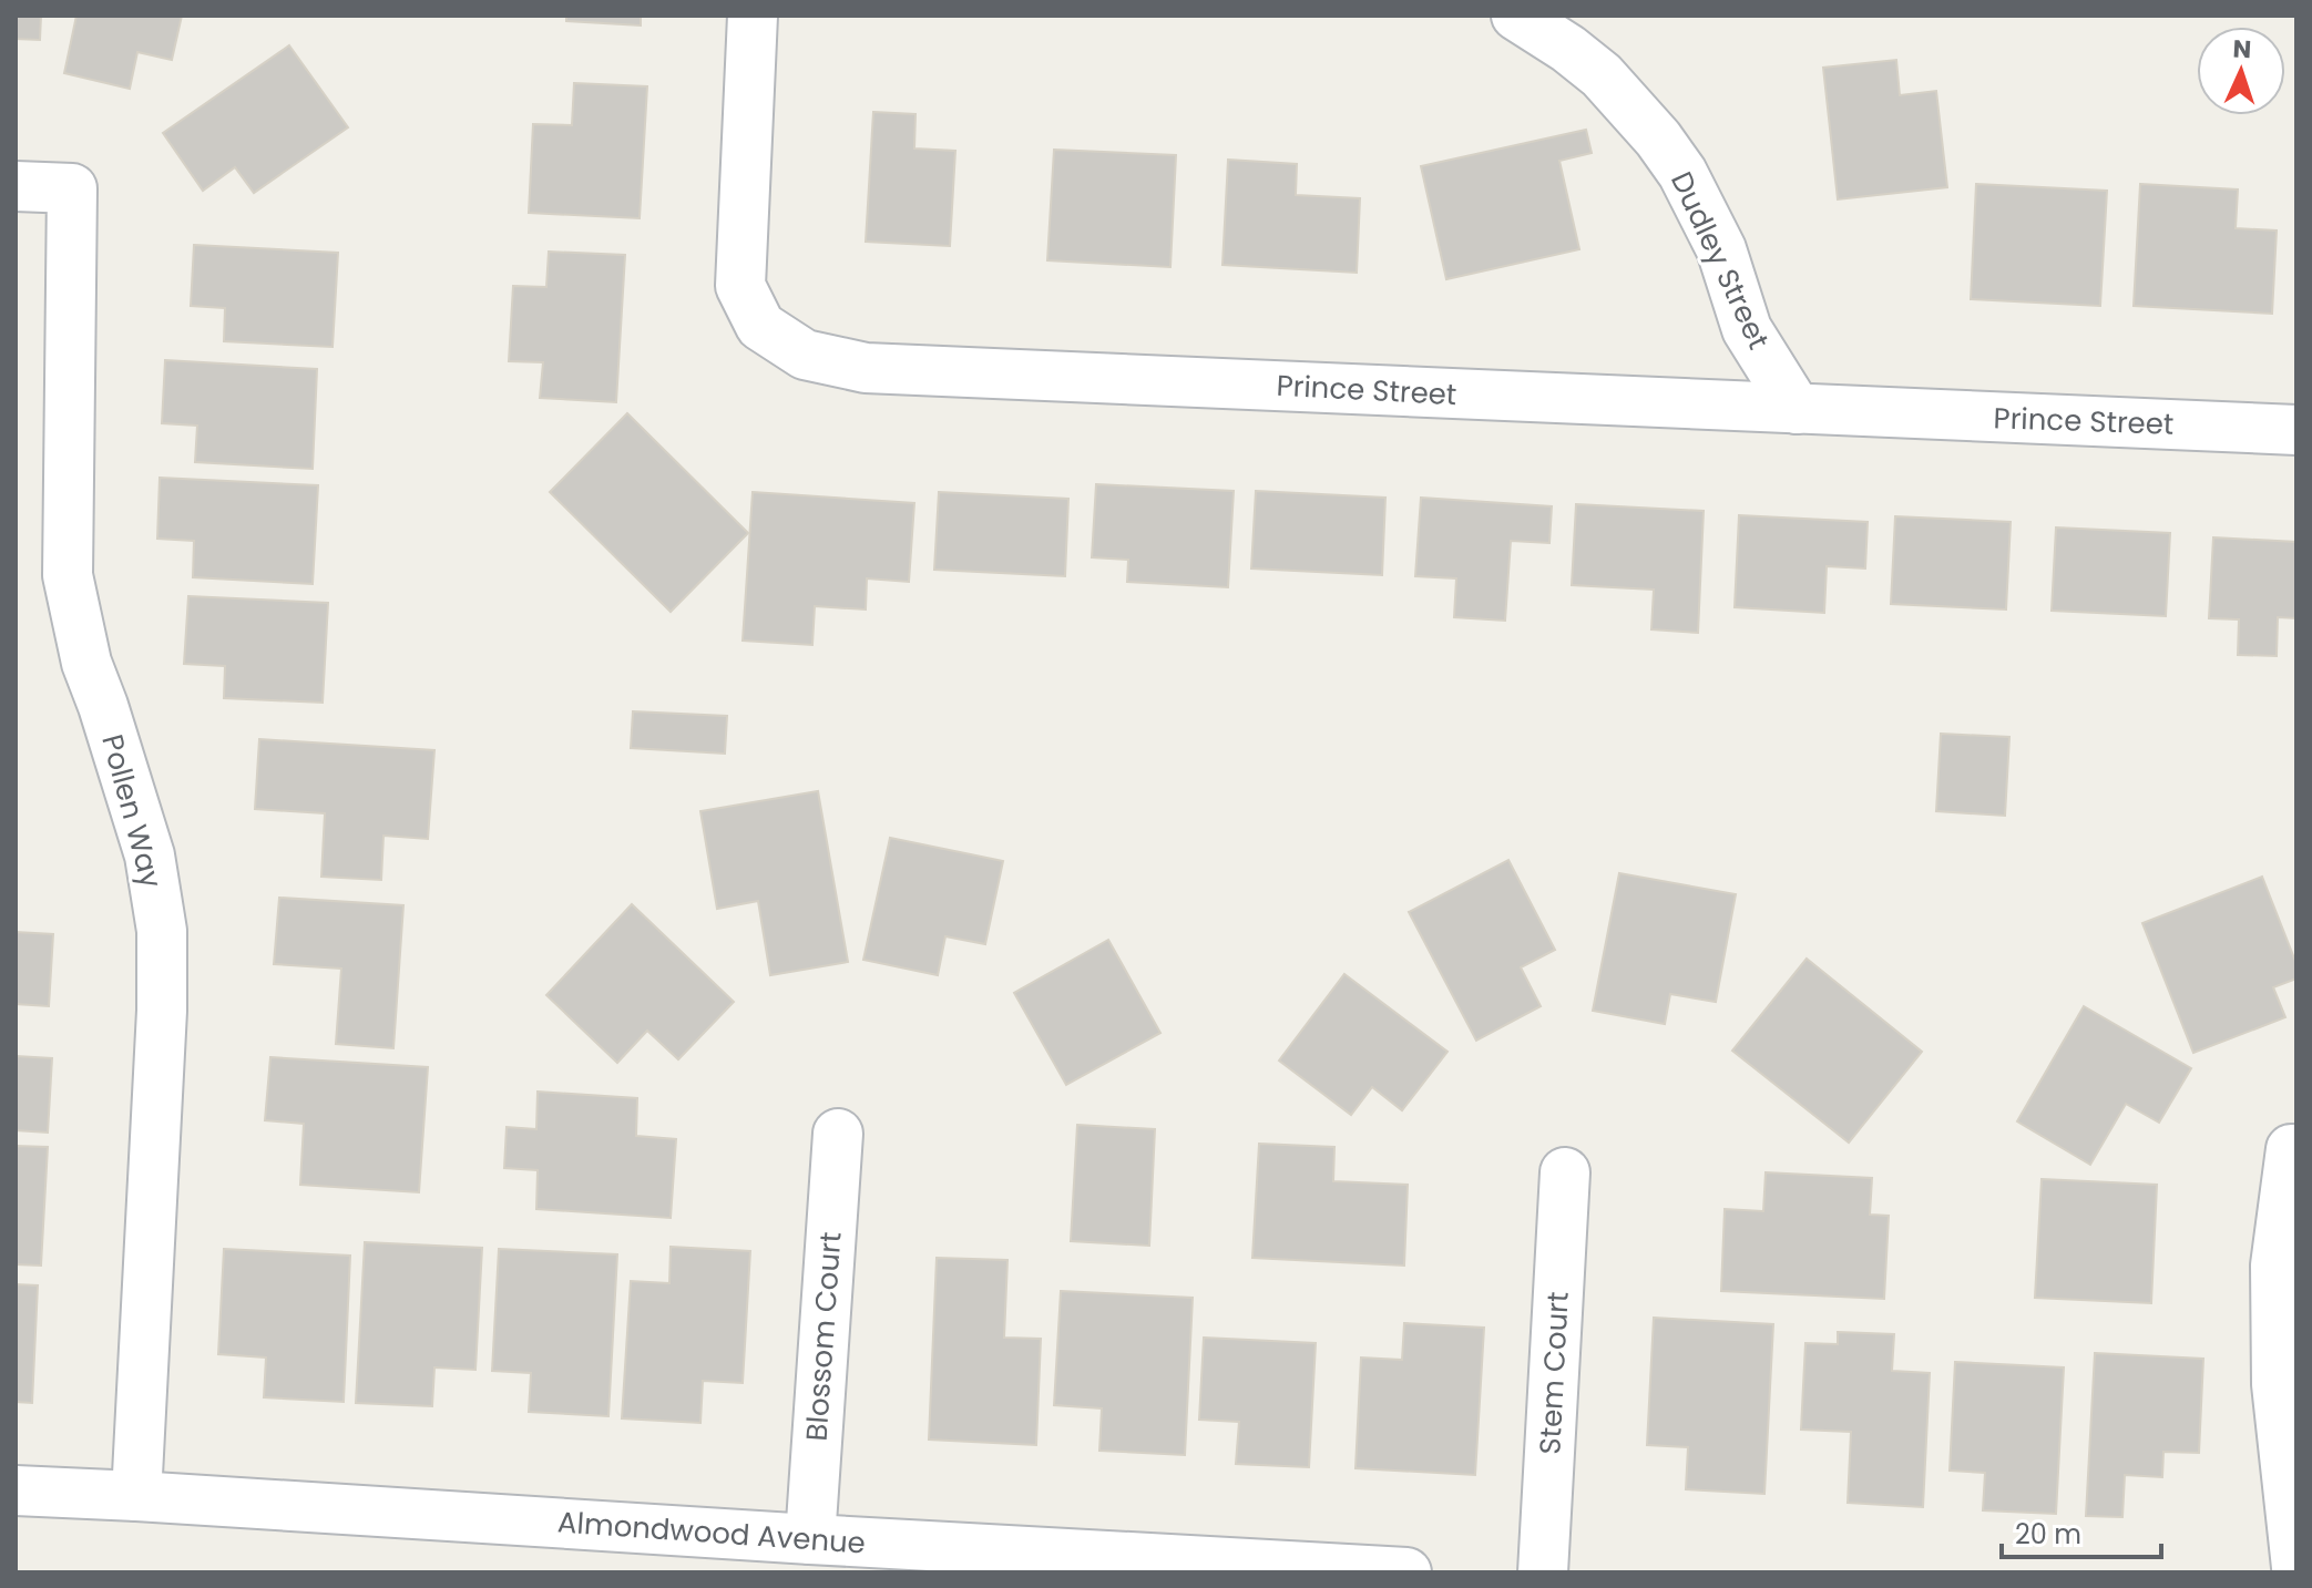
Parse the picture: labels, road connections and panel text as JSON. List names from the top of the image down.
{
  "streets": {
    "street": [
      "Dudley Street",
      "Prince Street",
      "Pollen Way",
      "Blossom Court",
      "Stem Court",
      "Almondwood Avenue"
    ]
  },
  "crossings": [
    ["Dudley Street", "Prince Street"],
    ["Pollen Way", "Almondwood Avenue"],
    ["Blossom Court", "Almondwood Avenue"]
  ],
  "scale_bar": "20 m",
  "north": "top"
}
